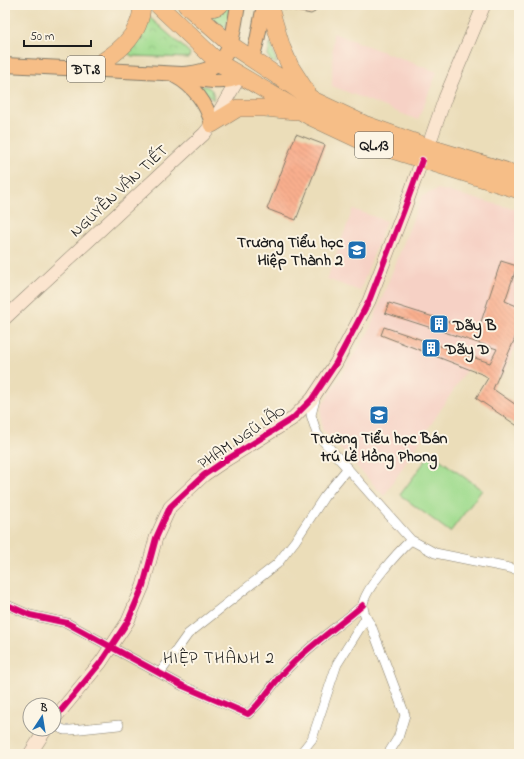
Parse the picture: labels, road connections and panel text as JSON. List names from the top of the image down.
{
  "streets": {
    "highway": ["QL.13"],
    "main road": ["ĐT.8"],
    "street": ["NGUYỄN VĂN TIẾT", "PHẠM NGŨ LÃO"]
  },
  "crossings": [
    ["QL.13", "NGUYỄN VĂN TIẾT"],
    ["QL.13", "PHẠM NGŨ LÃO"]
  ],
  "districts": ["HIỆP THÀNH 2"],
  "places": {
    "school or university": ["Trường Tiểu học Hiệp Thành 2", "Trường Tiểu học Bán trú Lê Hồng Phong"],
    "building": ["Dãy B", "Dãy D"]
  },
  "scale_bar": "50 m",
  "north": "top"
}
